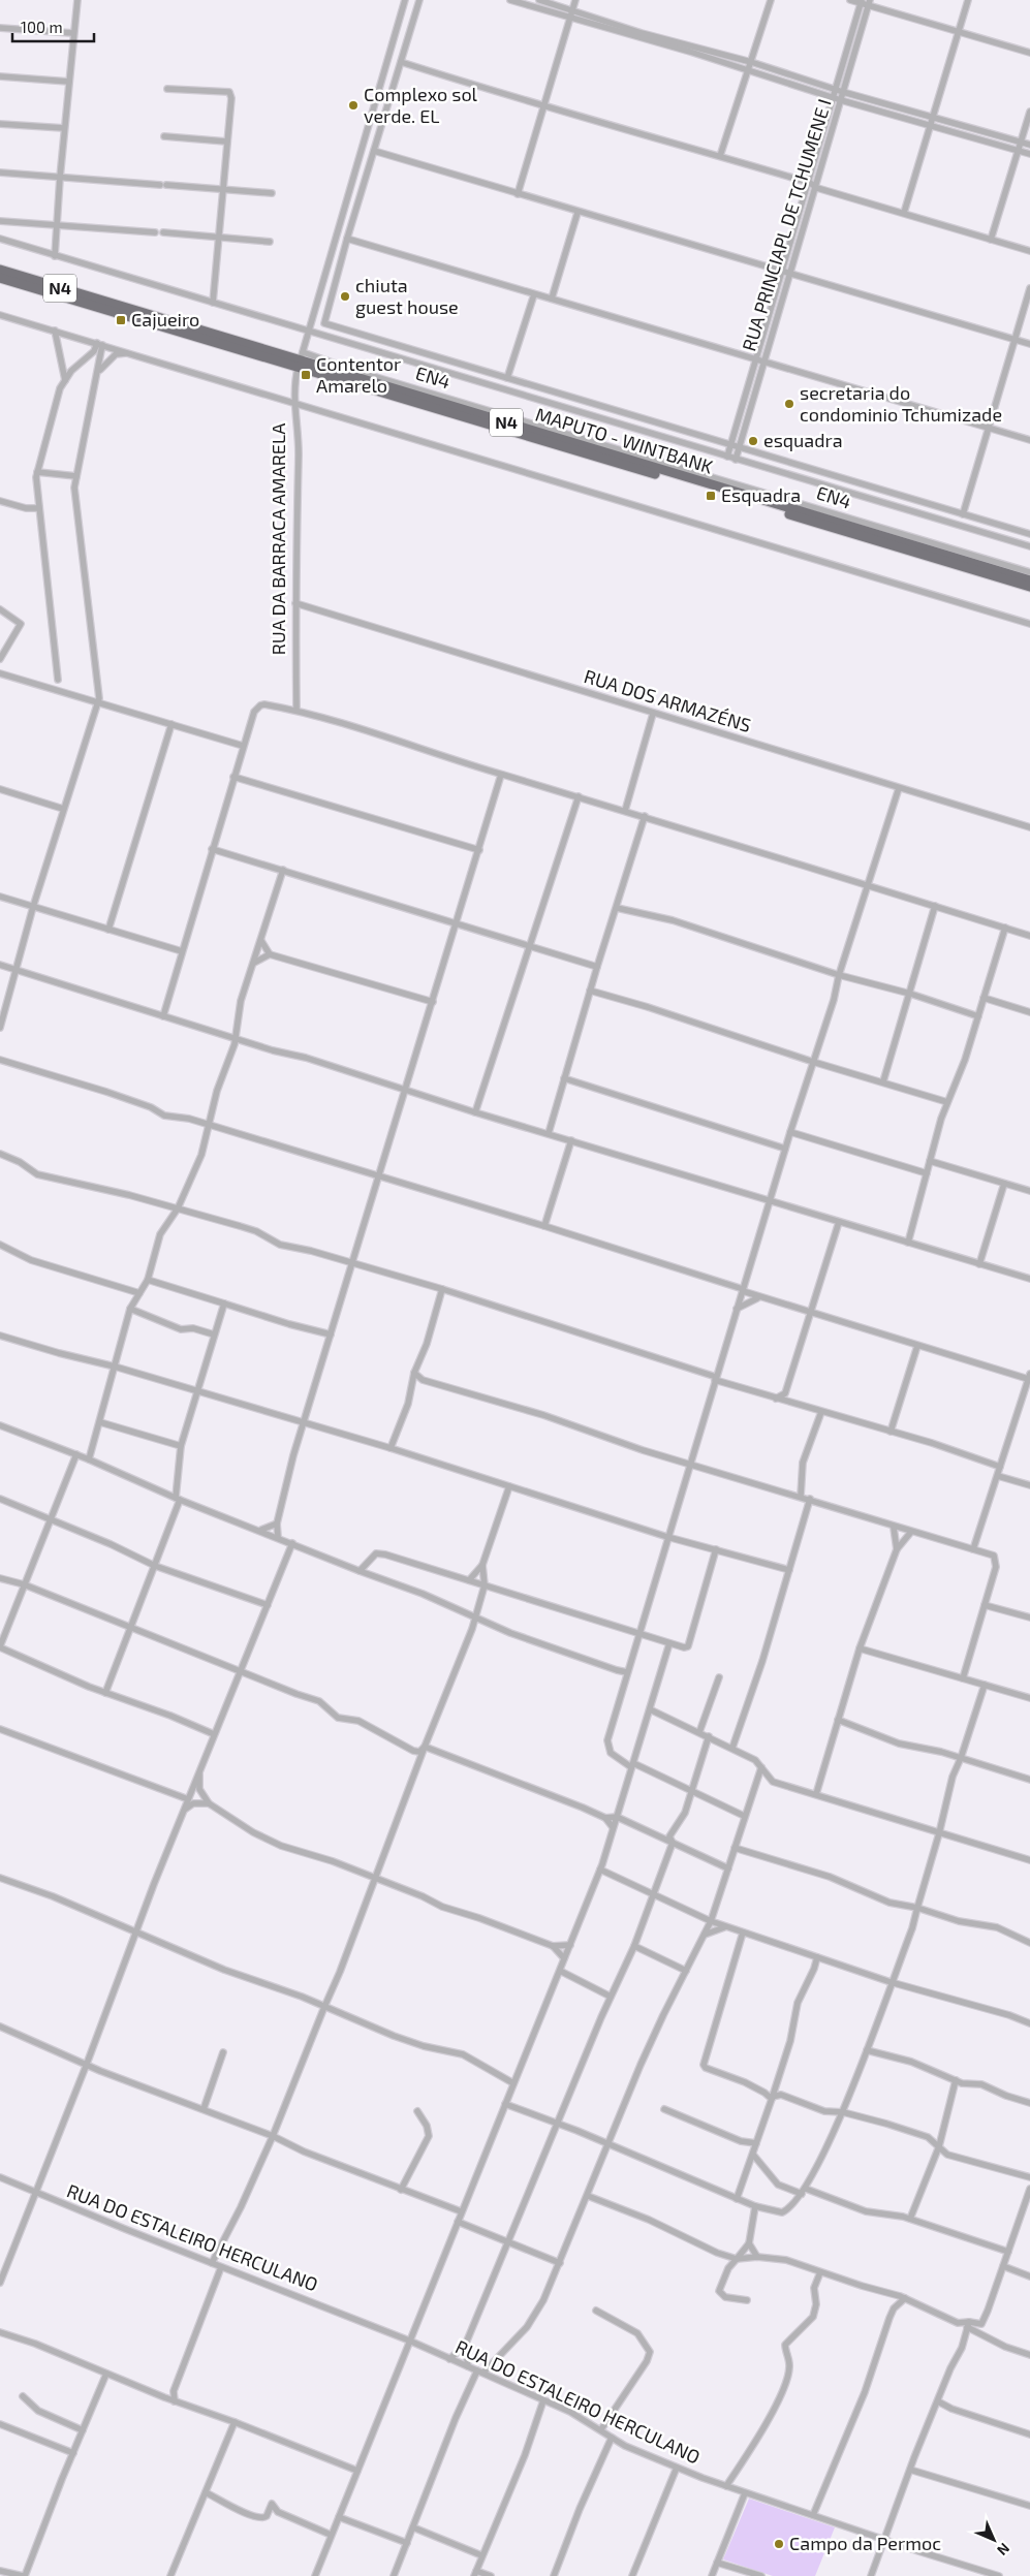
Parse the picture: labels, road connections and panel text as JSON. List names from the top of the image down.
{
  "streets": {
    "highway": ["N4", "MAPUTO - WINTBANK"],
    "street": [
      "RUA PRINCIAPL DE TCHUMENE I",
      "EN4",
      "RUA DA BARRACA AMARELA",
      "RUA DOS ARMAZÉNS",
      "RUA DO ESTALEIRO HERCULANO"
    ]
  },
  "crossings": [
    ["EN4", "MAPUTO - WINTBANK"],
    ["EN4", "RUA DA BARRACA AMARELA"],
    ["MAPUTO - WINTBANK", "RUA DA BARRACA AMARELA"],
    ["RUA DA BARRACA AMARELA", "RUA DOS ARMAZÉNS"]
  ],
  "places": {
    "other": [
      "Complexo sol verde. EL",
      "chiuta guest house",
      "secretaria do condominio Tchumizade",
      "esquadra",
      "Campo da Permoc"
    ],
    "transit": ["Cajueiro", "Contentor Amarelo", "Esquadra"]
  },
  "scale_bar": "100 m",
  "north": "bottom right"
}
